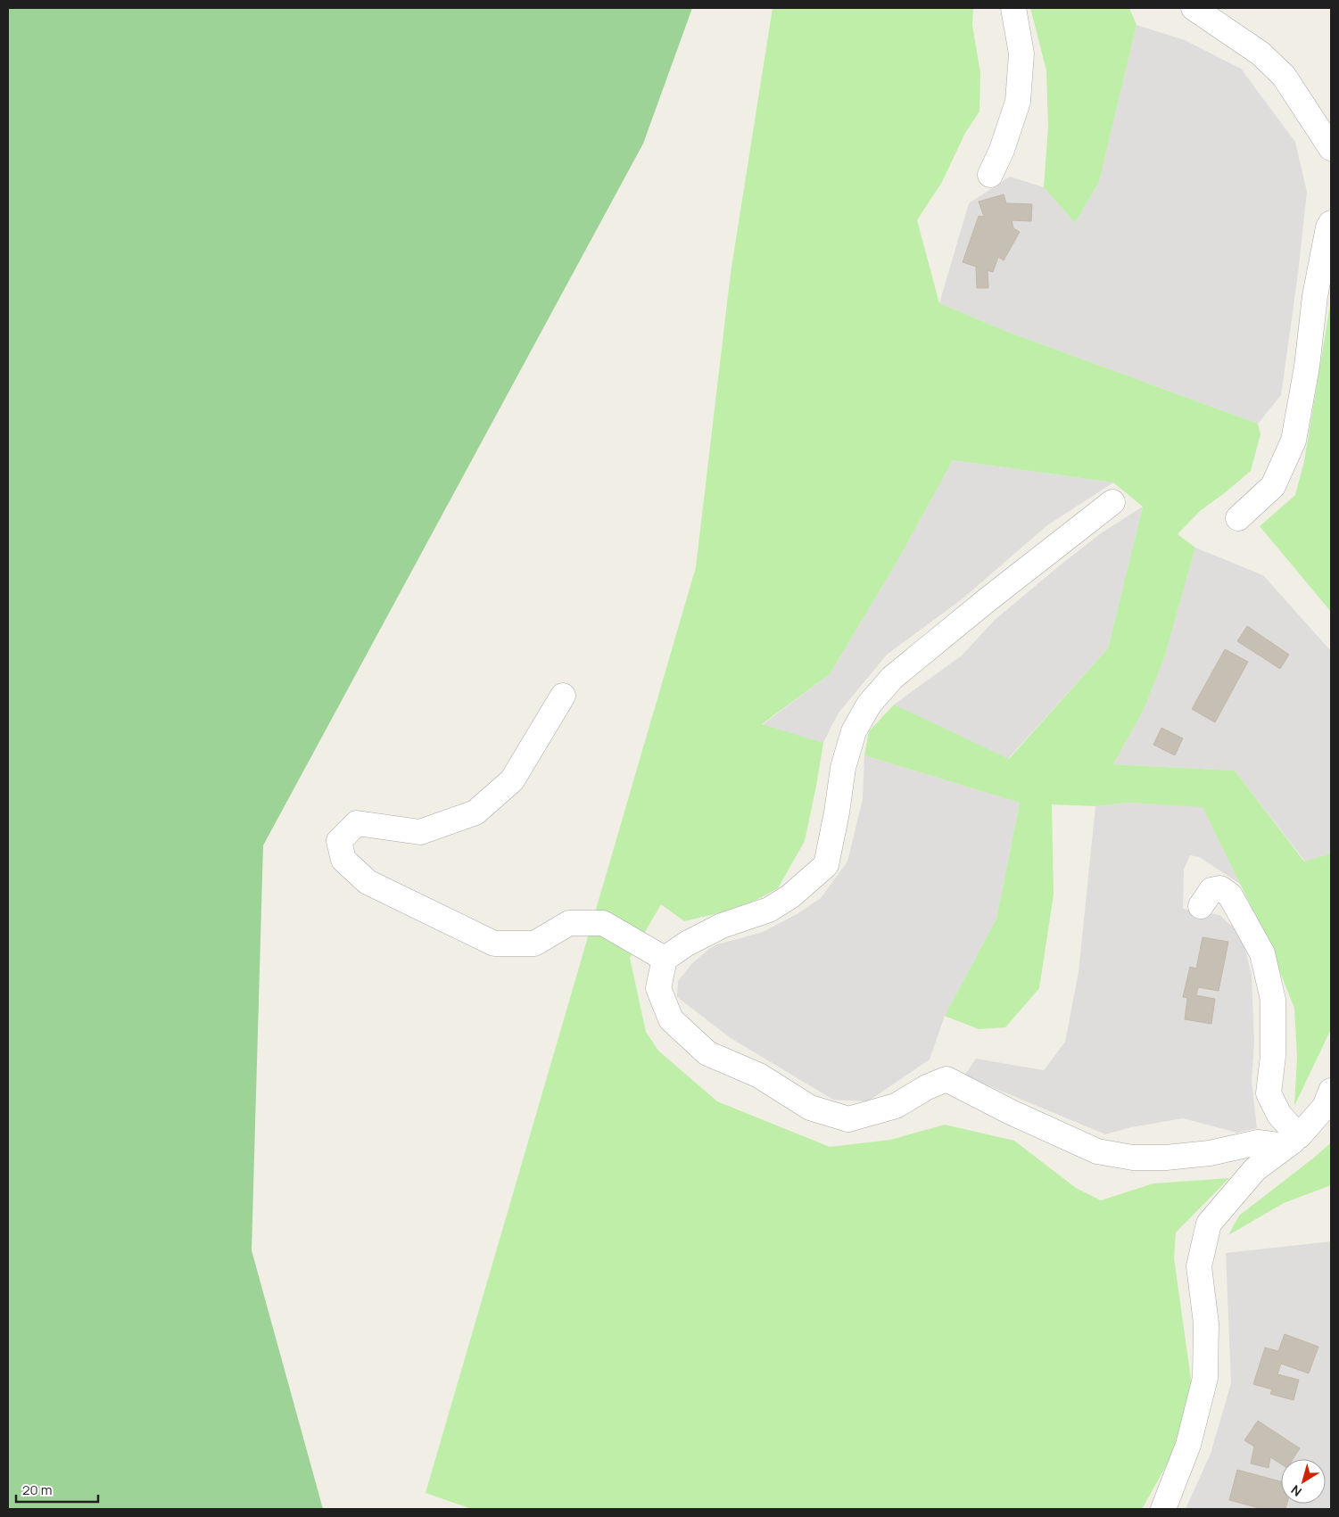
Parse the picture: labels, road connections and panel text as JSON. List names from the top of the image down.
{
  "scale_bar": "20 m",
  "north": "bottom left"
}
